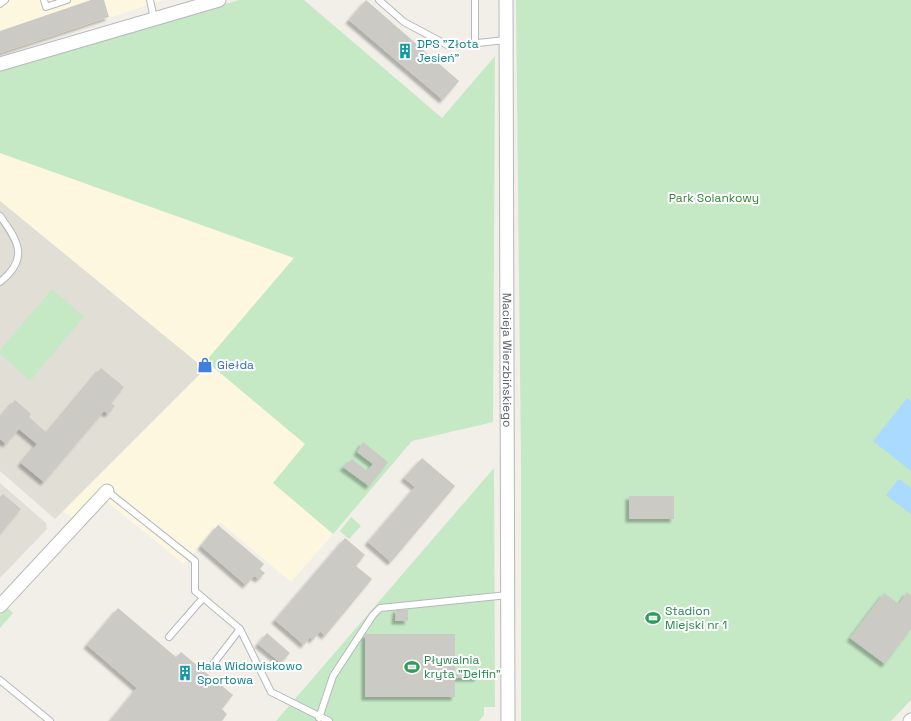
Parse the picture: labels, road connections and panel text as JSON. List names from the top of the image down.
{
  "streets": {
    "street": ["Macieja Wierzbińskiego"]
  },
  "parks": ["Park Solankowy"],
  "places": {
    "building": ["DPS \"Złota Jesień\"", "Hala Widowiskowo Sportowa"],
    "shop": ["Giełda"],
    "sports": ["Stadion Miejski nr 1", "Pływalnia kryta \"Delfin\""]
  }
}
